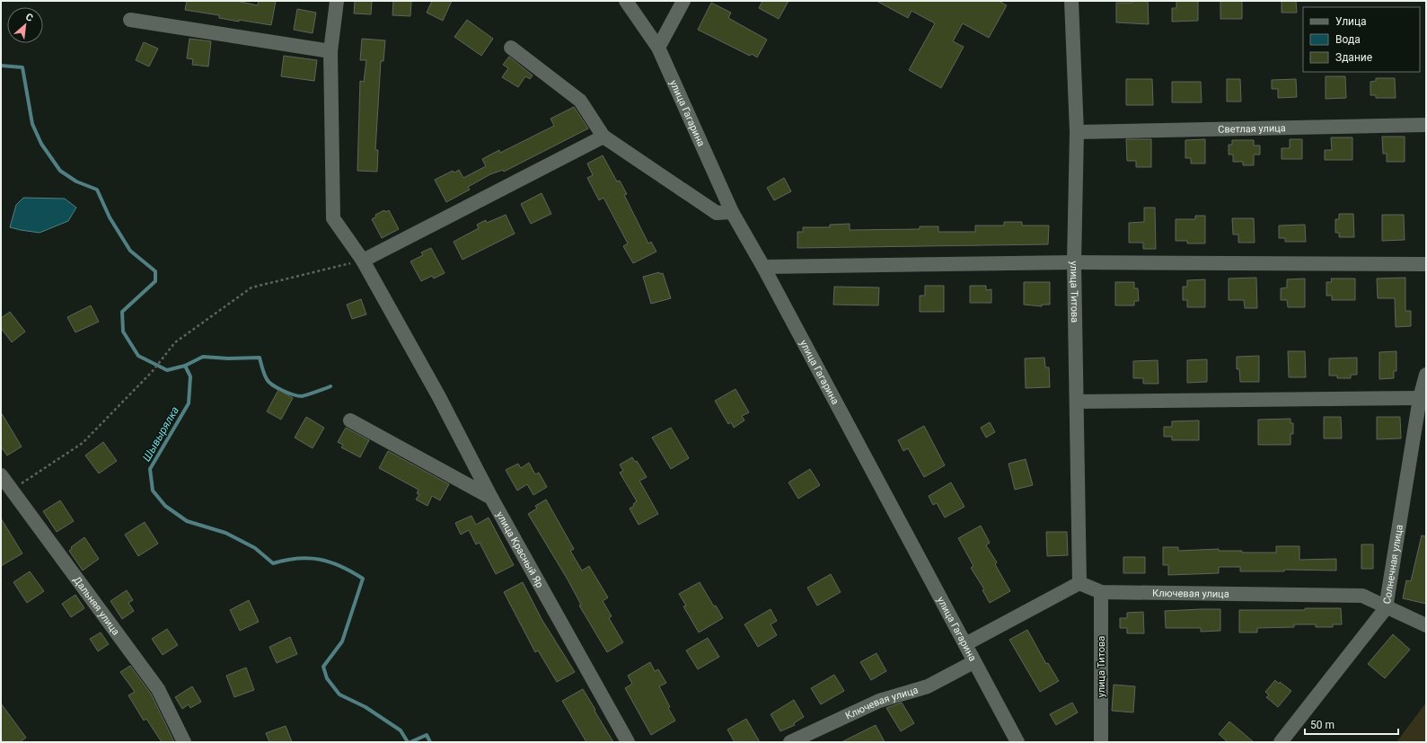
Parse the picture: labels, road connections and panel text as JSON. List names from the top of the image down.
{
  "streets": {
    "street": [
      "улица Гагарина",
      "Светлая улица",
      "улица Титова",
      "улица Красный Яр",
      "Солнечная улица",
      "Ключевая улица",
      "Дальняя улица"
    ]
  },
  "crossings": [
    ["улица Гагарина", "Ключевая улица"],
    ["Светлая улица", "улица Титова"],
    ["улица Титова", "Ключевая улица"],
    ["Солнечная улица", "Ключевая улица"]
  ],
  "water": ["Шывырялка"],
  "legend": ["Улица", "Вода", "Здание"],
  "scale_bar": "50 m",
  "north": "top right"
}
